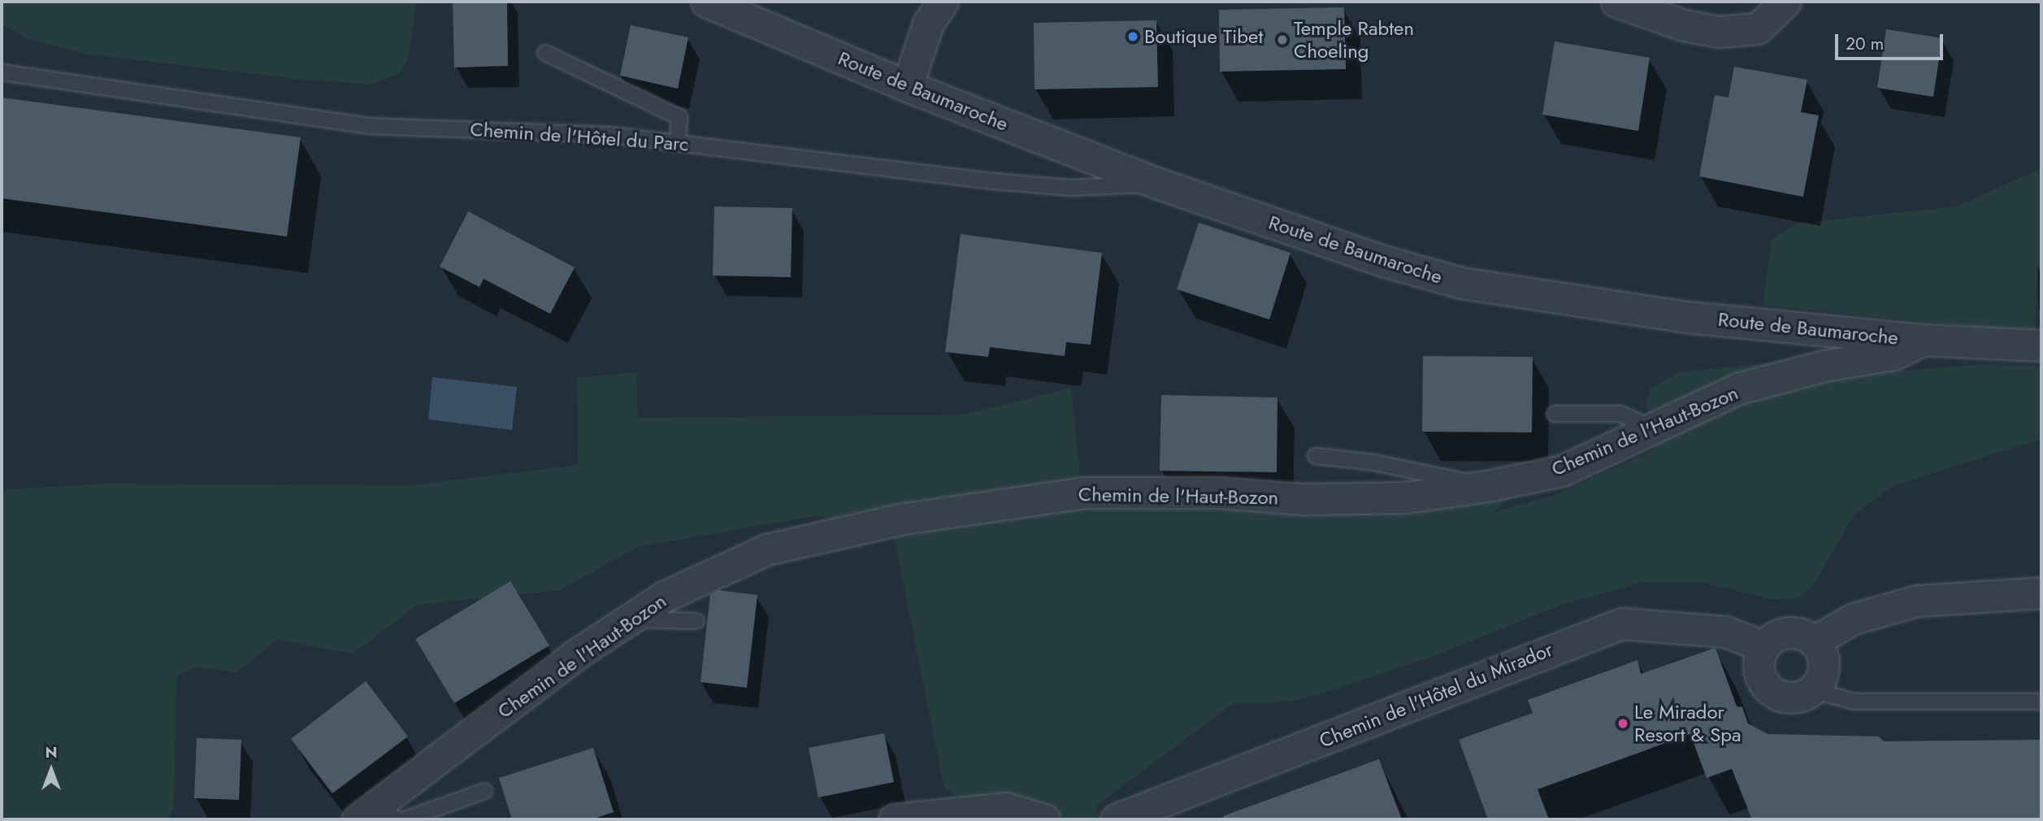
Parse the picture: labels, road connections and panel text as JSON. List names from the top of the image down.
{
  "streets": {
    "street": ["Route de Baumaroche", "Chemin de l'Haut-Bozon", "Chemin de l'Hôtel du Mirador"],
    "lane": ["Chemin de l'Hôtel du Parc"]
  },
  "crossings": [
    ["Route de Baumaroche", "Chemin de l'Hôtel du Parc"],
    ["Route de Baumaroche", "Chemin de l'Haut-Bozon"]
  ],
  "places": ["Boutique Tibet", "Temple Rabten Choeling", "Le Mirador Resort & Spa"],
  "scale_bar": "20 m",
  "north": "top"
}
